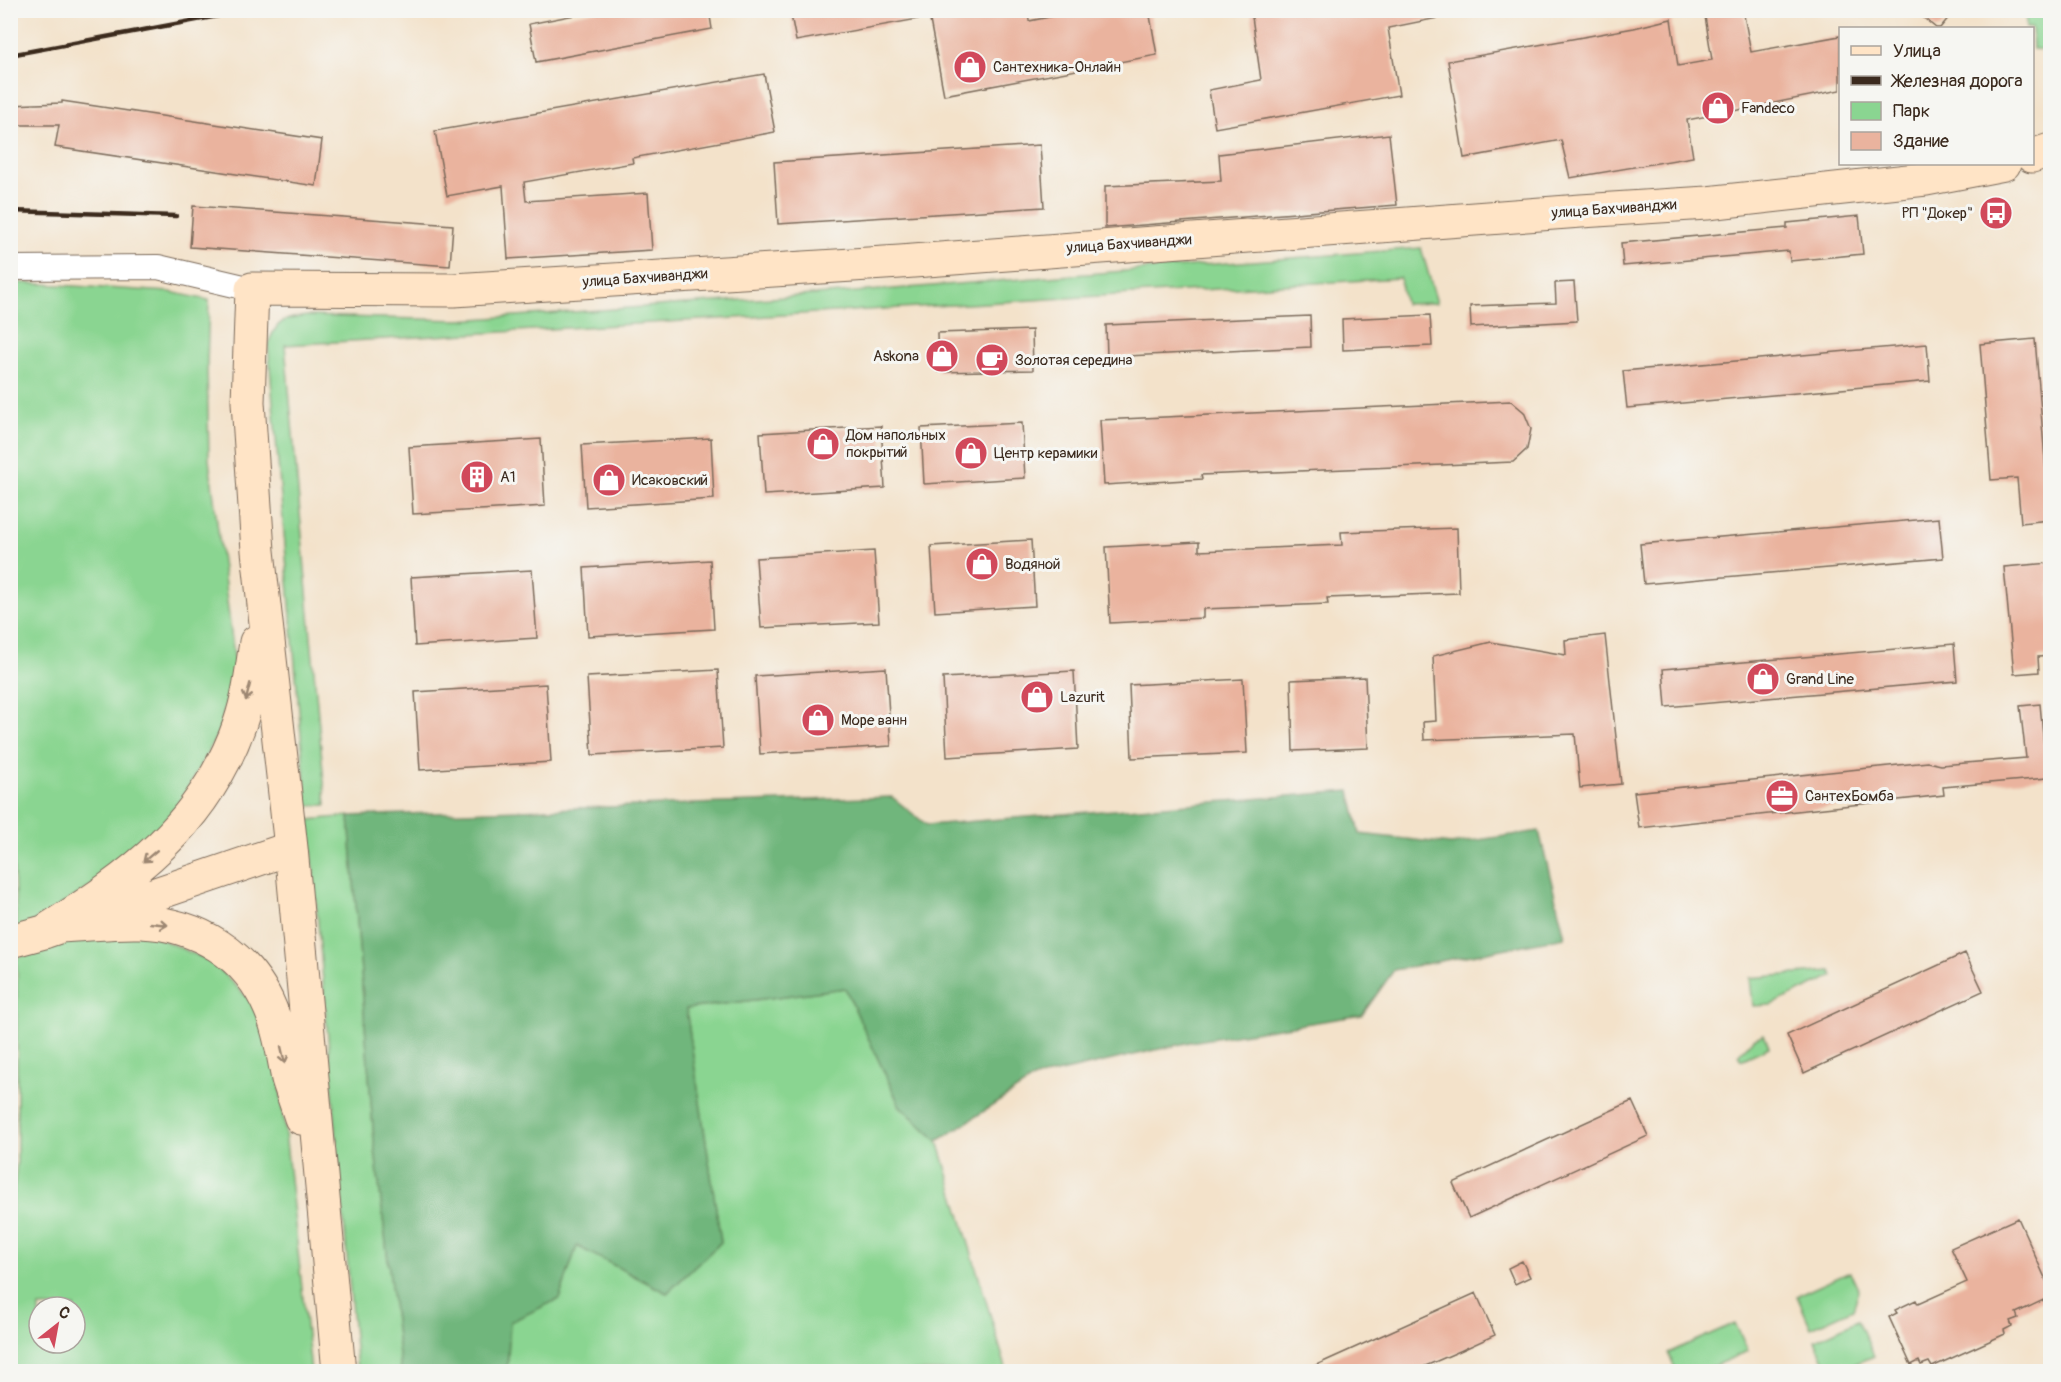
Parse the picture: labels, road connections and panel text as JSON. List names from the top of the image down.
{
  "streets": {
    "main road": ["улица Бахчиванджи"]
  },
  "places": {
    "shop": [
      "Сантехника-Онлайн",
      "Fandeco",
      "Askona",
      "Дом напольных покрытий",
      "Центр керамики",
      "Исаковский",
      "Водяной",
      "Grand Line",
      "Lazurit",
      "Море ванн"
    ],
    "bus stop": ["РП \"Докер\""],
    "cafe": ["Золотая середина"],
    "building": ["A1"],
    "office": ["СантехБомба"]
  },
  "legend": [
    "Улица",
    "Железная дорога",
    "Парк",
    "Здание"
  ],
  "north": "top right"
}
